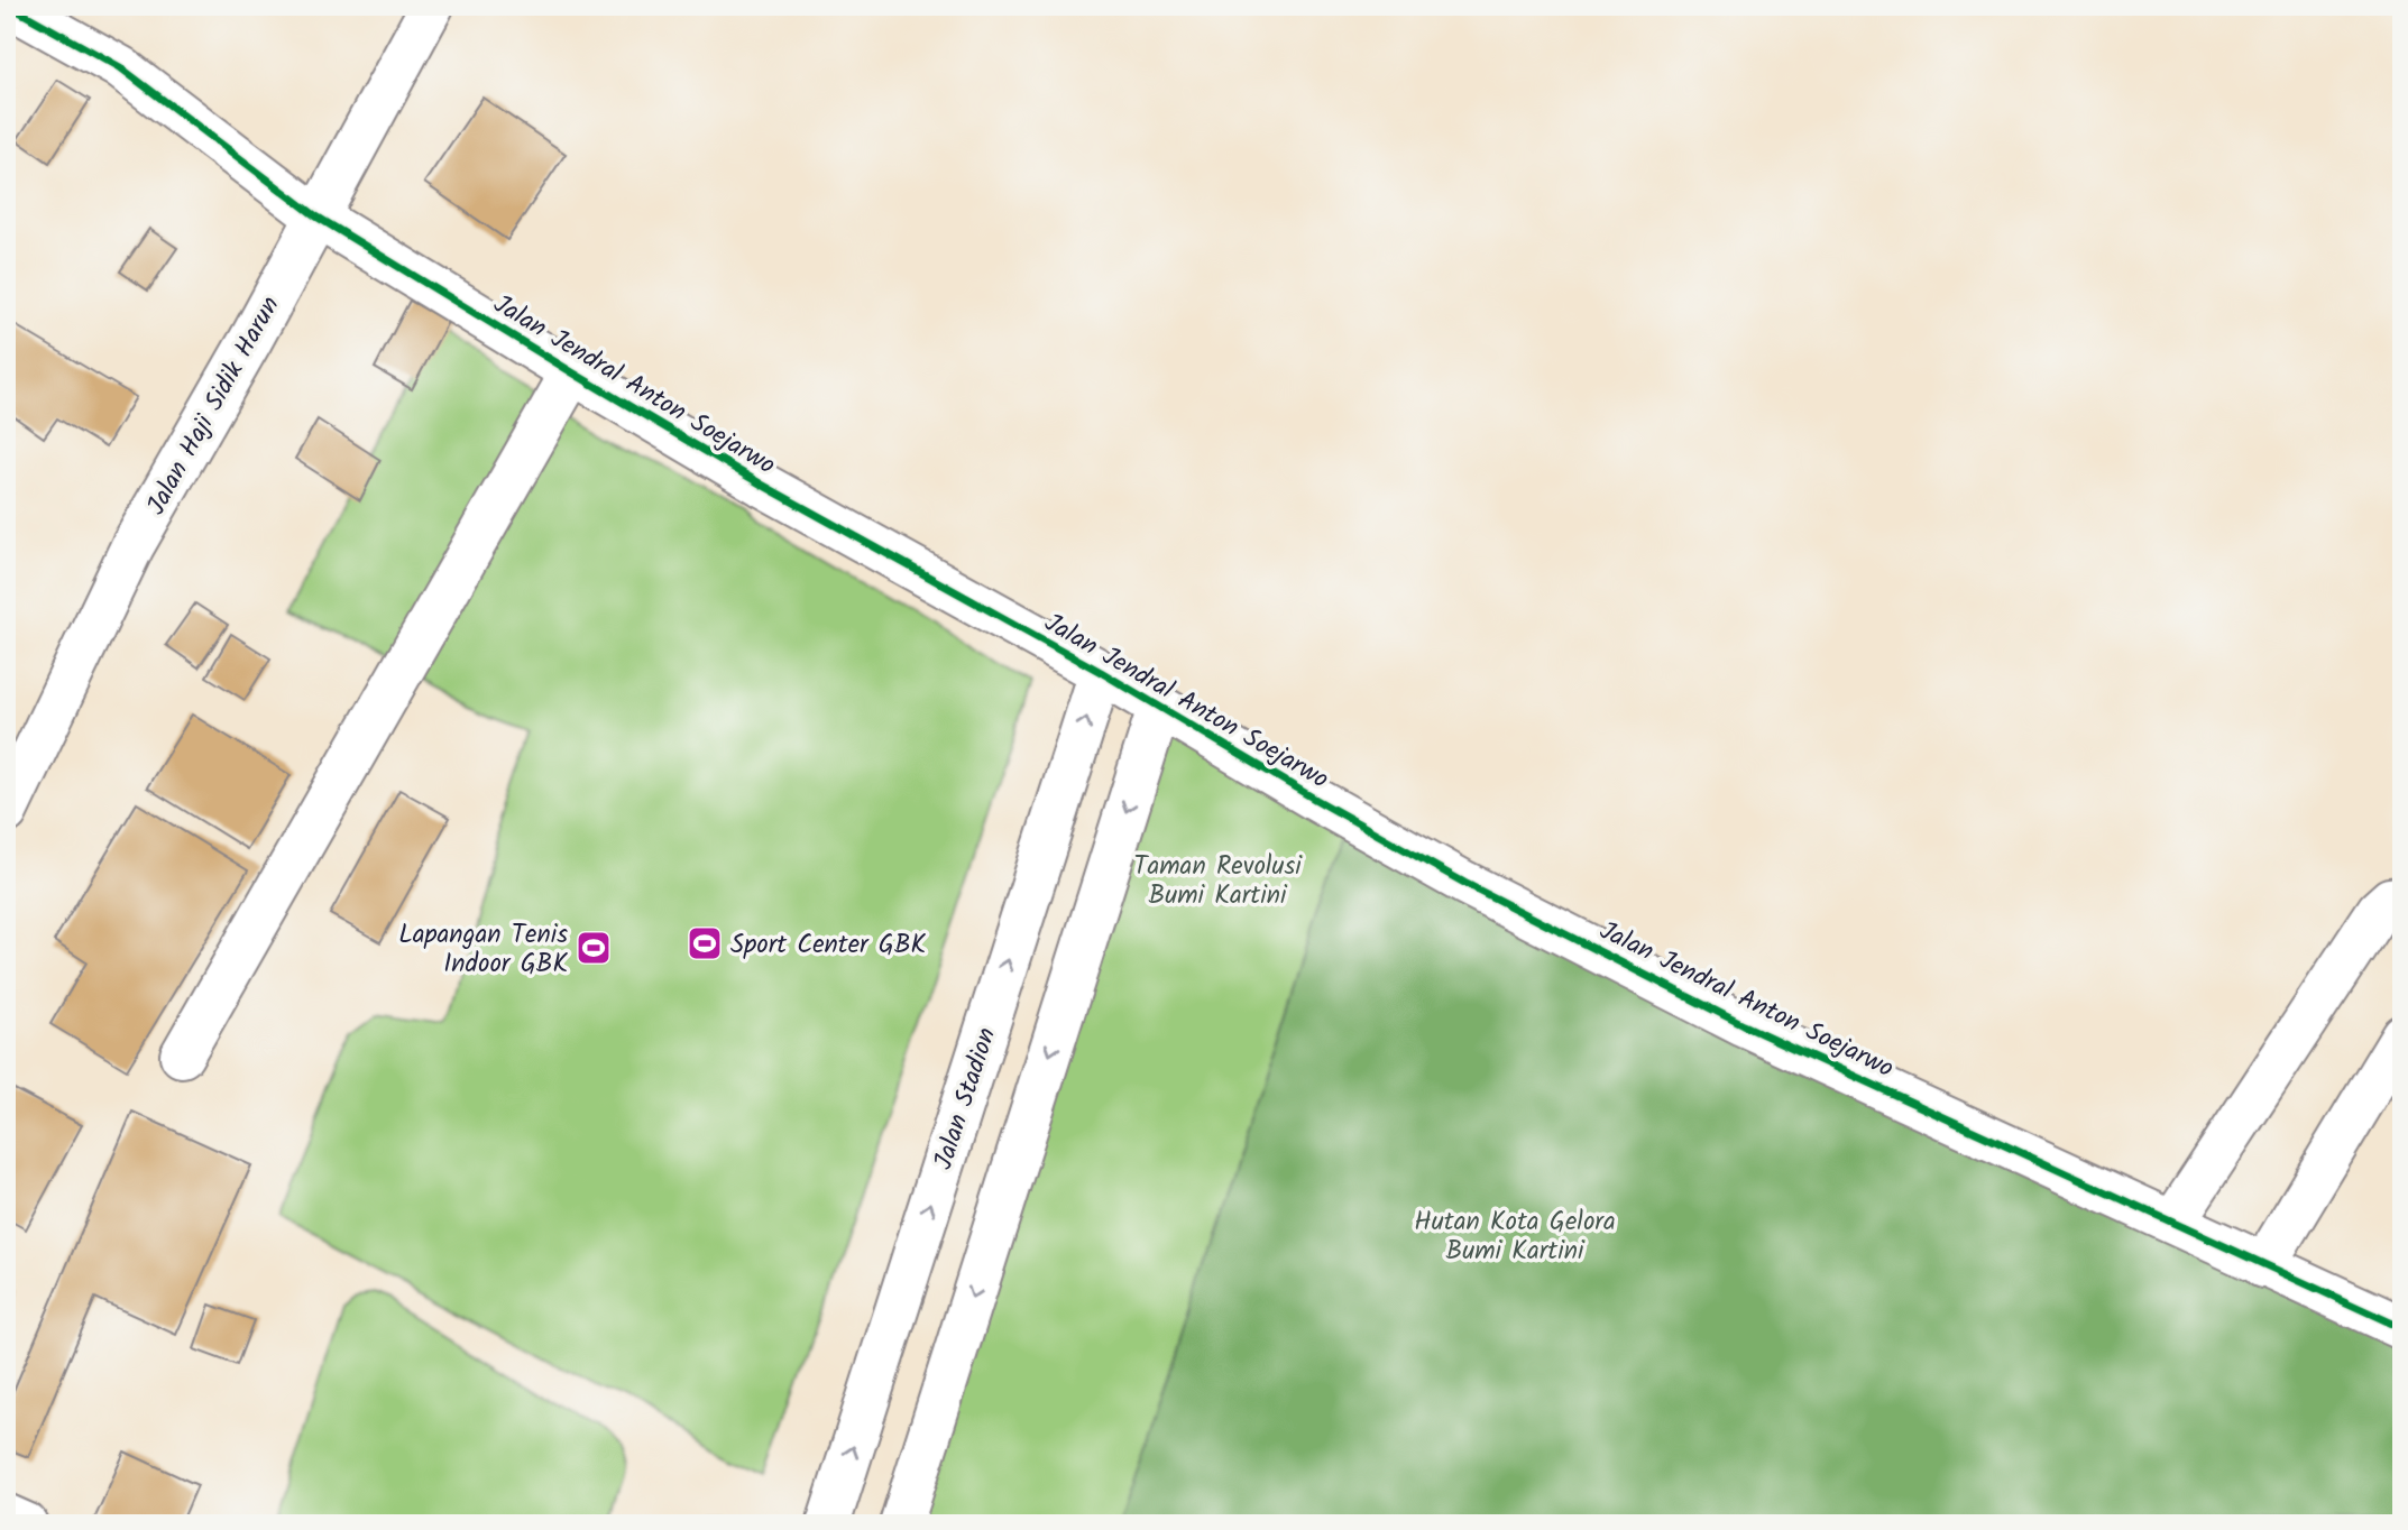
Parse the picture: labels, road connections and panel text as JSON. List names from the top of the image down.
{
  "streets": {
    "street": ["Jalan Jendral Anton Soejarwo", "Jalan Haji Sidik Harun", "Jalan Stadion"]
  },
  "crossings": [
    ["Jalan Jendral Anton Soejarwo", "Jalan Haji Sidik Harun"],
    ["Jalan Jendral Anton Soejarwo", "Jalan Stadion"]
  ],
  "parks": ["Taman Revolusi Bumi Kartini", "Hutan Kota Gelora Bumi Kartini"],
  "places": {
    "sports": ["Sport Center GBK", "Lapangan Tenis Indoor GBK"]
  }
}
